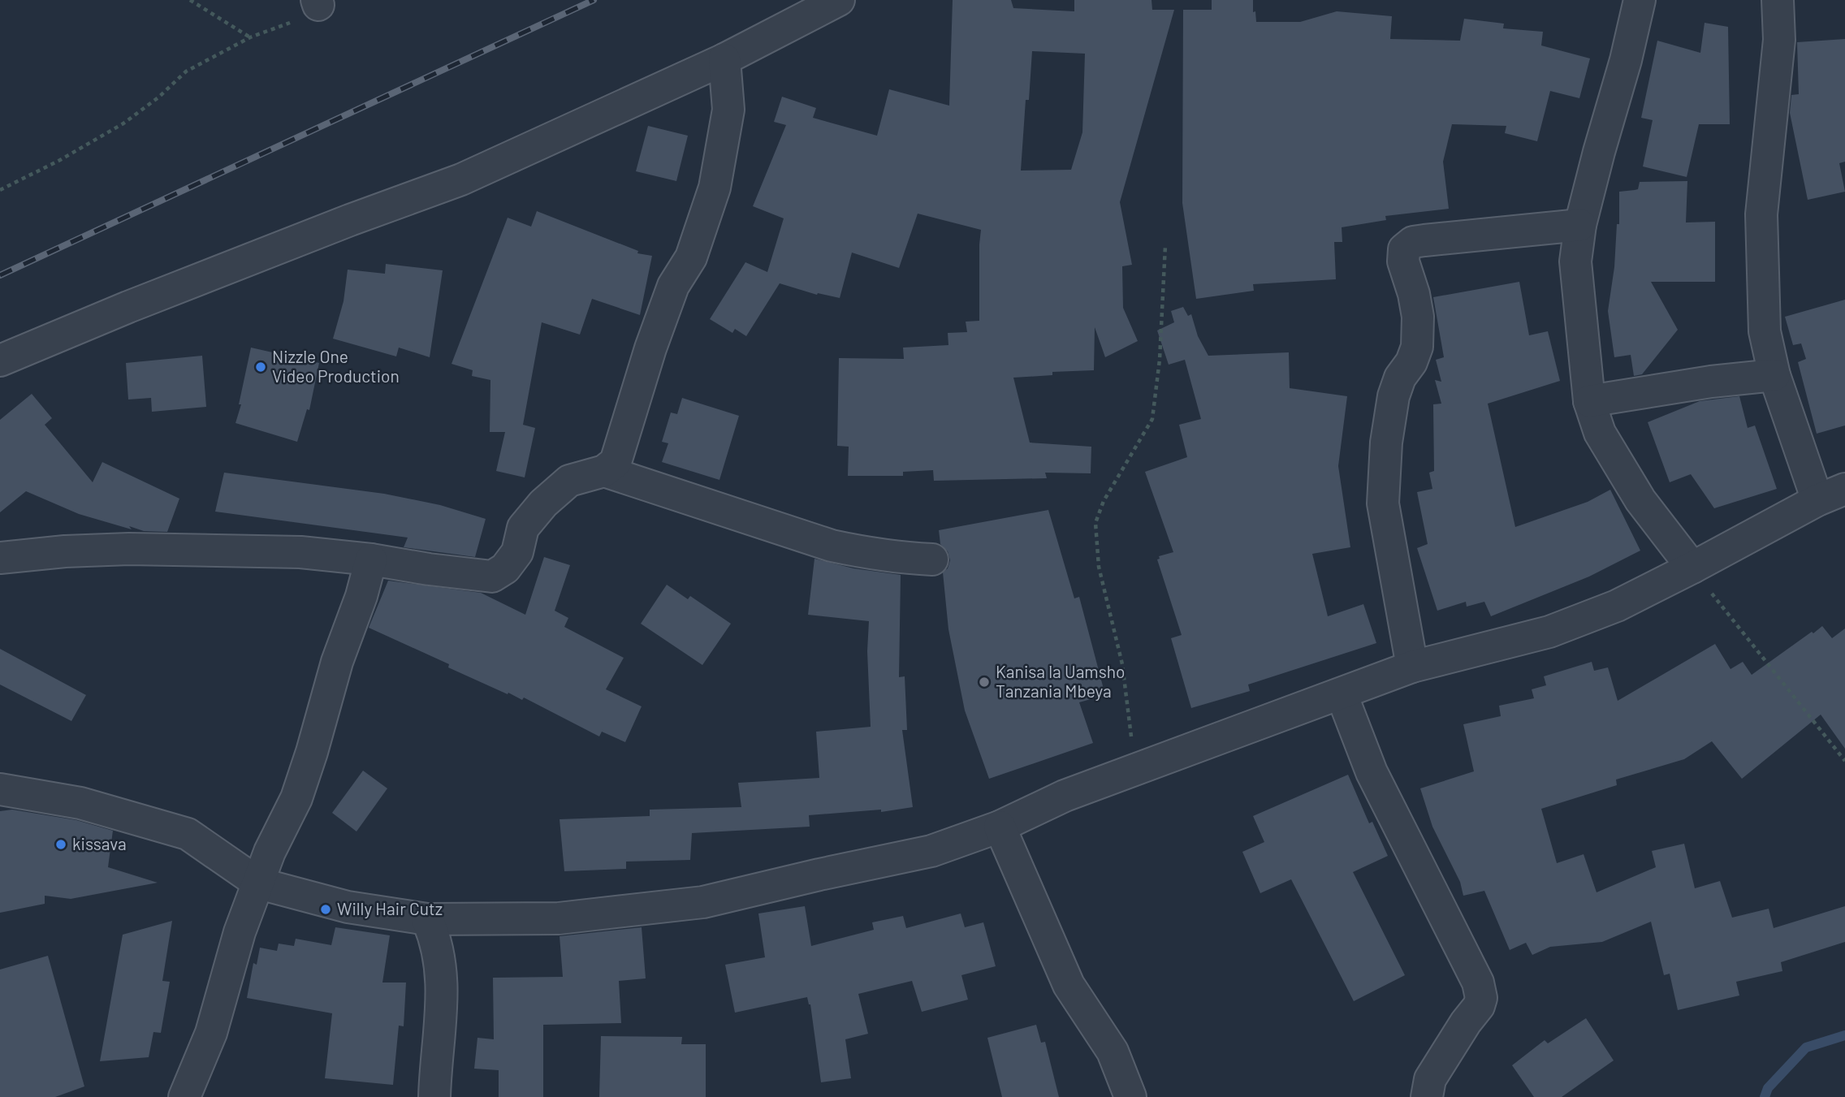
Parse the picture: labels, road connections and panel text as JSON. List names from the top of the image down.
{
  "places": [
    "Nizzle One Video Production",
    "Kanisa la Uamsho Tanzania Mbeya",
    "kissava",
    "Willy Hair Cutz"
  ]
}
